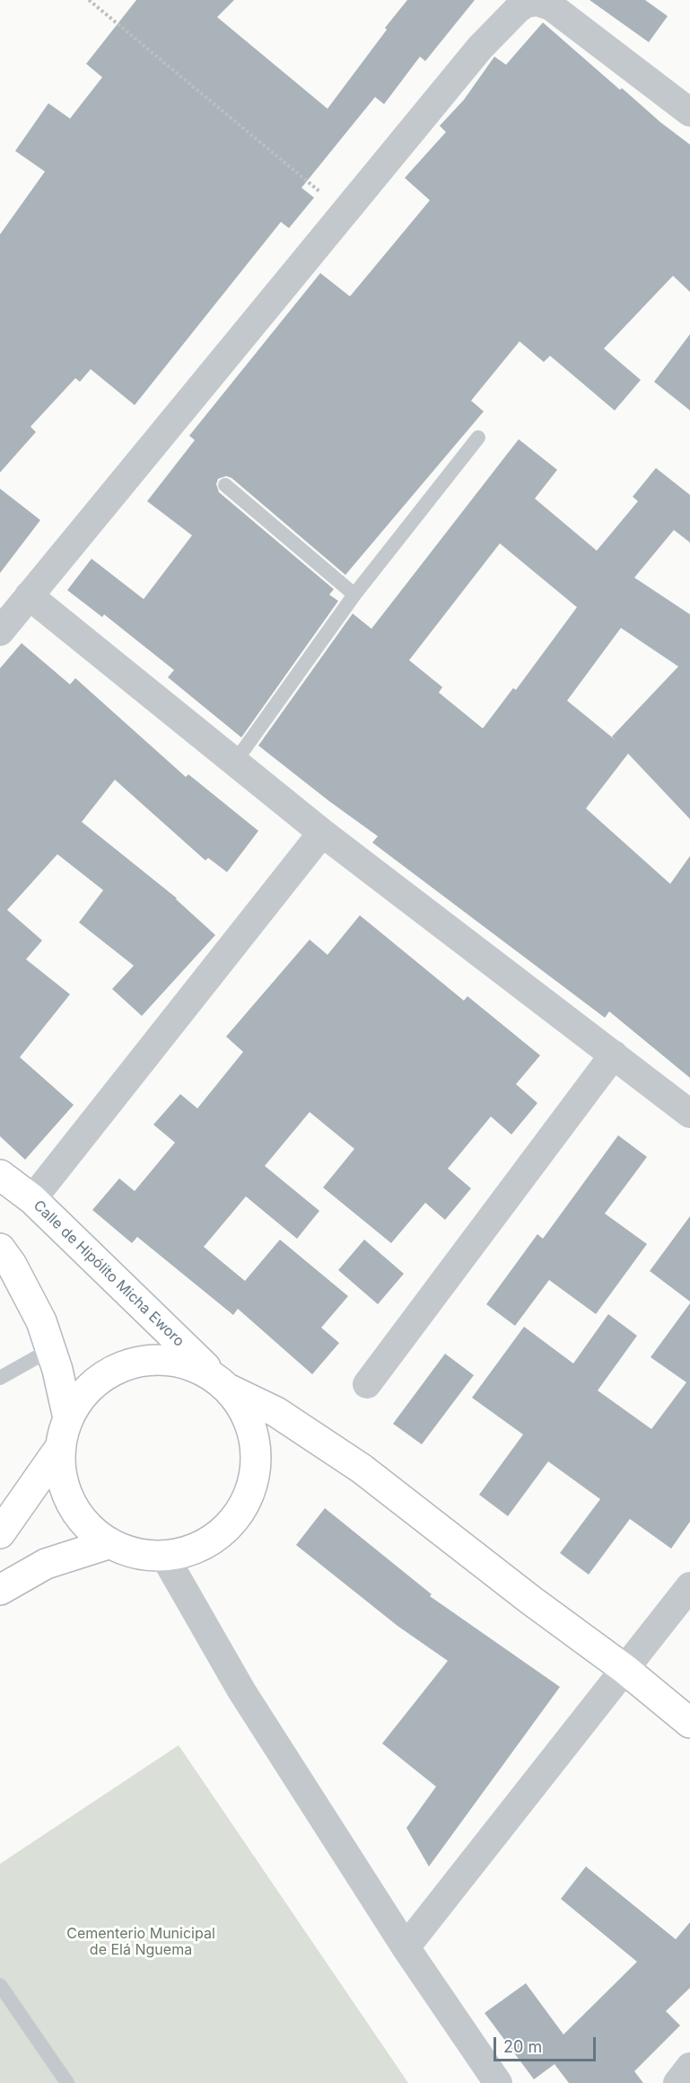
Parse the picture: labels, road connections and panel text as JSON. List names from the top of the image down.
{
  "streets": {
    "main road": ["Calle de Hipólito Micha Eworo"]
  },
  "parks": ["Cementerio Municipal de Elá Nguema"],
  "scale_bar": "20 m"
}
